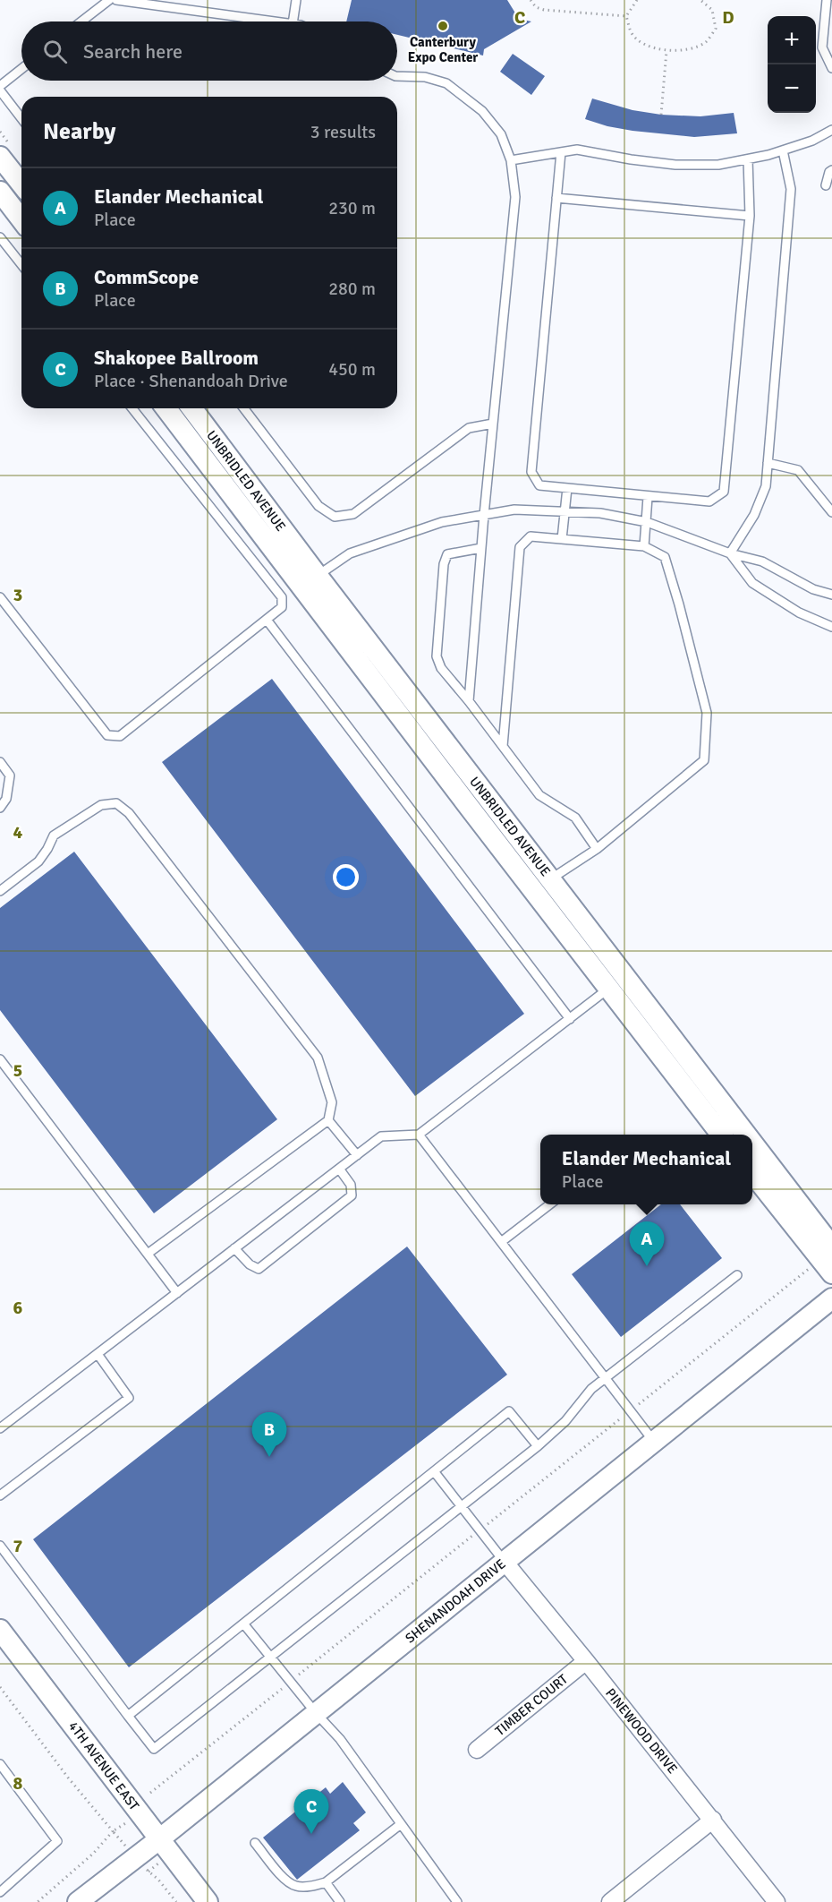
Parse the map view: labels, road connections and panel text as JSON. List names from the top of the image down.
{
  "streets": {
    "street": [
      "UNBRIDLED AVENUE",
      "SHENANDOAH DRIVE",
      "TIMBER COURT",
      "PINEWOOD DRIVE",
      "4TH AVENUE EAST"
    ]
  },
  "crossings": [
    ["SHENANDOAH DRIVE", "PINEWOOD DRIVE"],
    ["SHENANDOAH DRIVE", "4TH AVENUE EAST"],
    ["TIMBER COURT", "PINEWOOD DRIVE"]
  ],
  "places": ["Canterbury Expo Center"],
  "page": {
    "map_buttons": ["+", "−"],
    "search": "Search here",
    "heading": ["Nearby", "3 results"],
    "list": [
      {
        "mark": "A",
        "name": "Elander Mechanical",
        "note": "Place",
        "value": "230 m"
      },
      {
        "mark": "B",
        "name": "CommScope",
        "note": "Place",
        "value": "280 m"
      },
      {
        "mark": "C",
        "name": "Shakopee Ballroom",
        "note": "Place · Shenandoah Drive",
        "value": "450 m"
      }
    ],
    "popup": ["Elander Mechanical", "Place"],
    "pins": ["A", "B", "C"]
  },
  "grid": {
    "columns": ["C", "D"],
    "rows": [
      "3",
      "4",
      "5",
      "6",
      "7",
      "8"
    ]
  }
}
